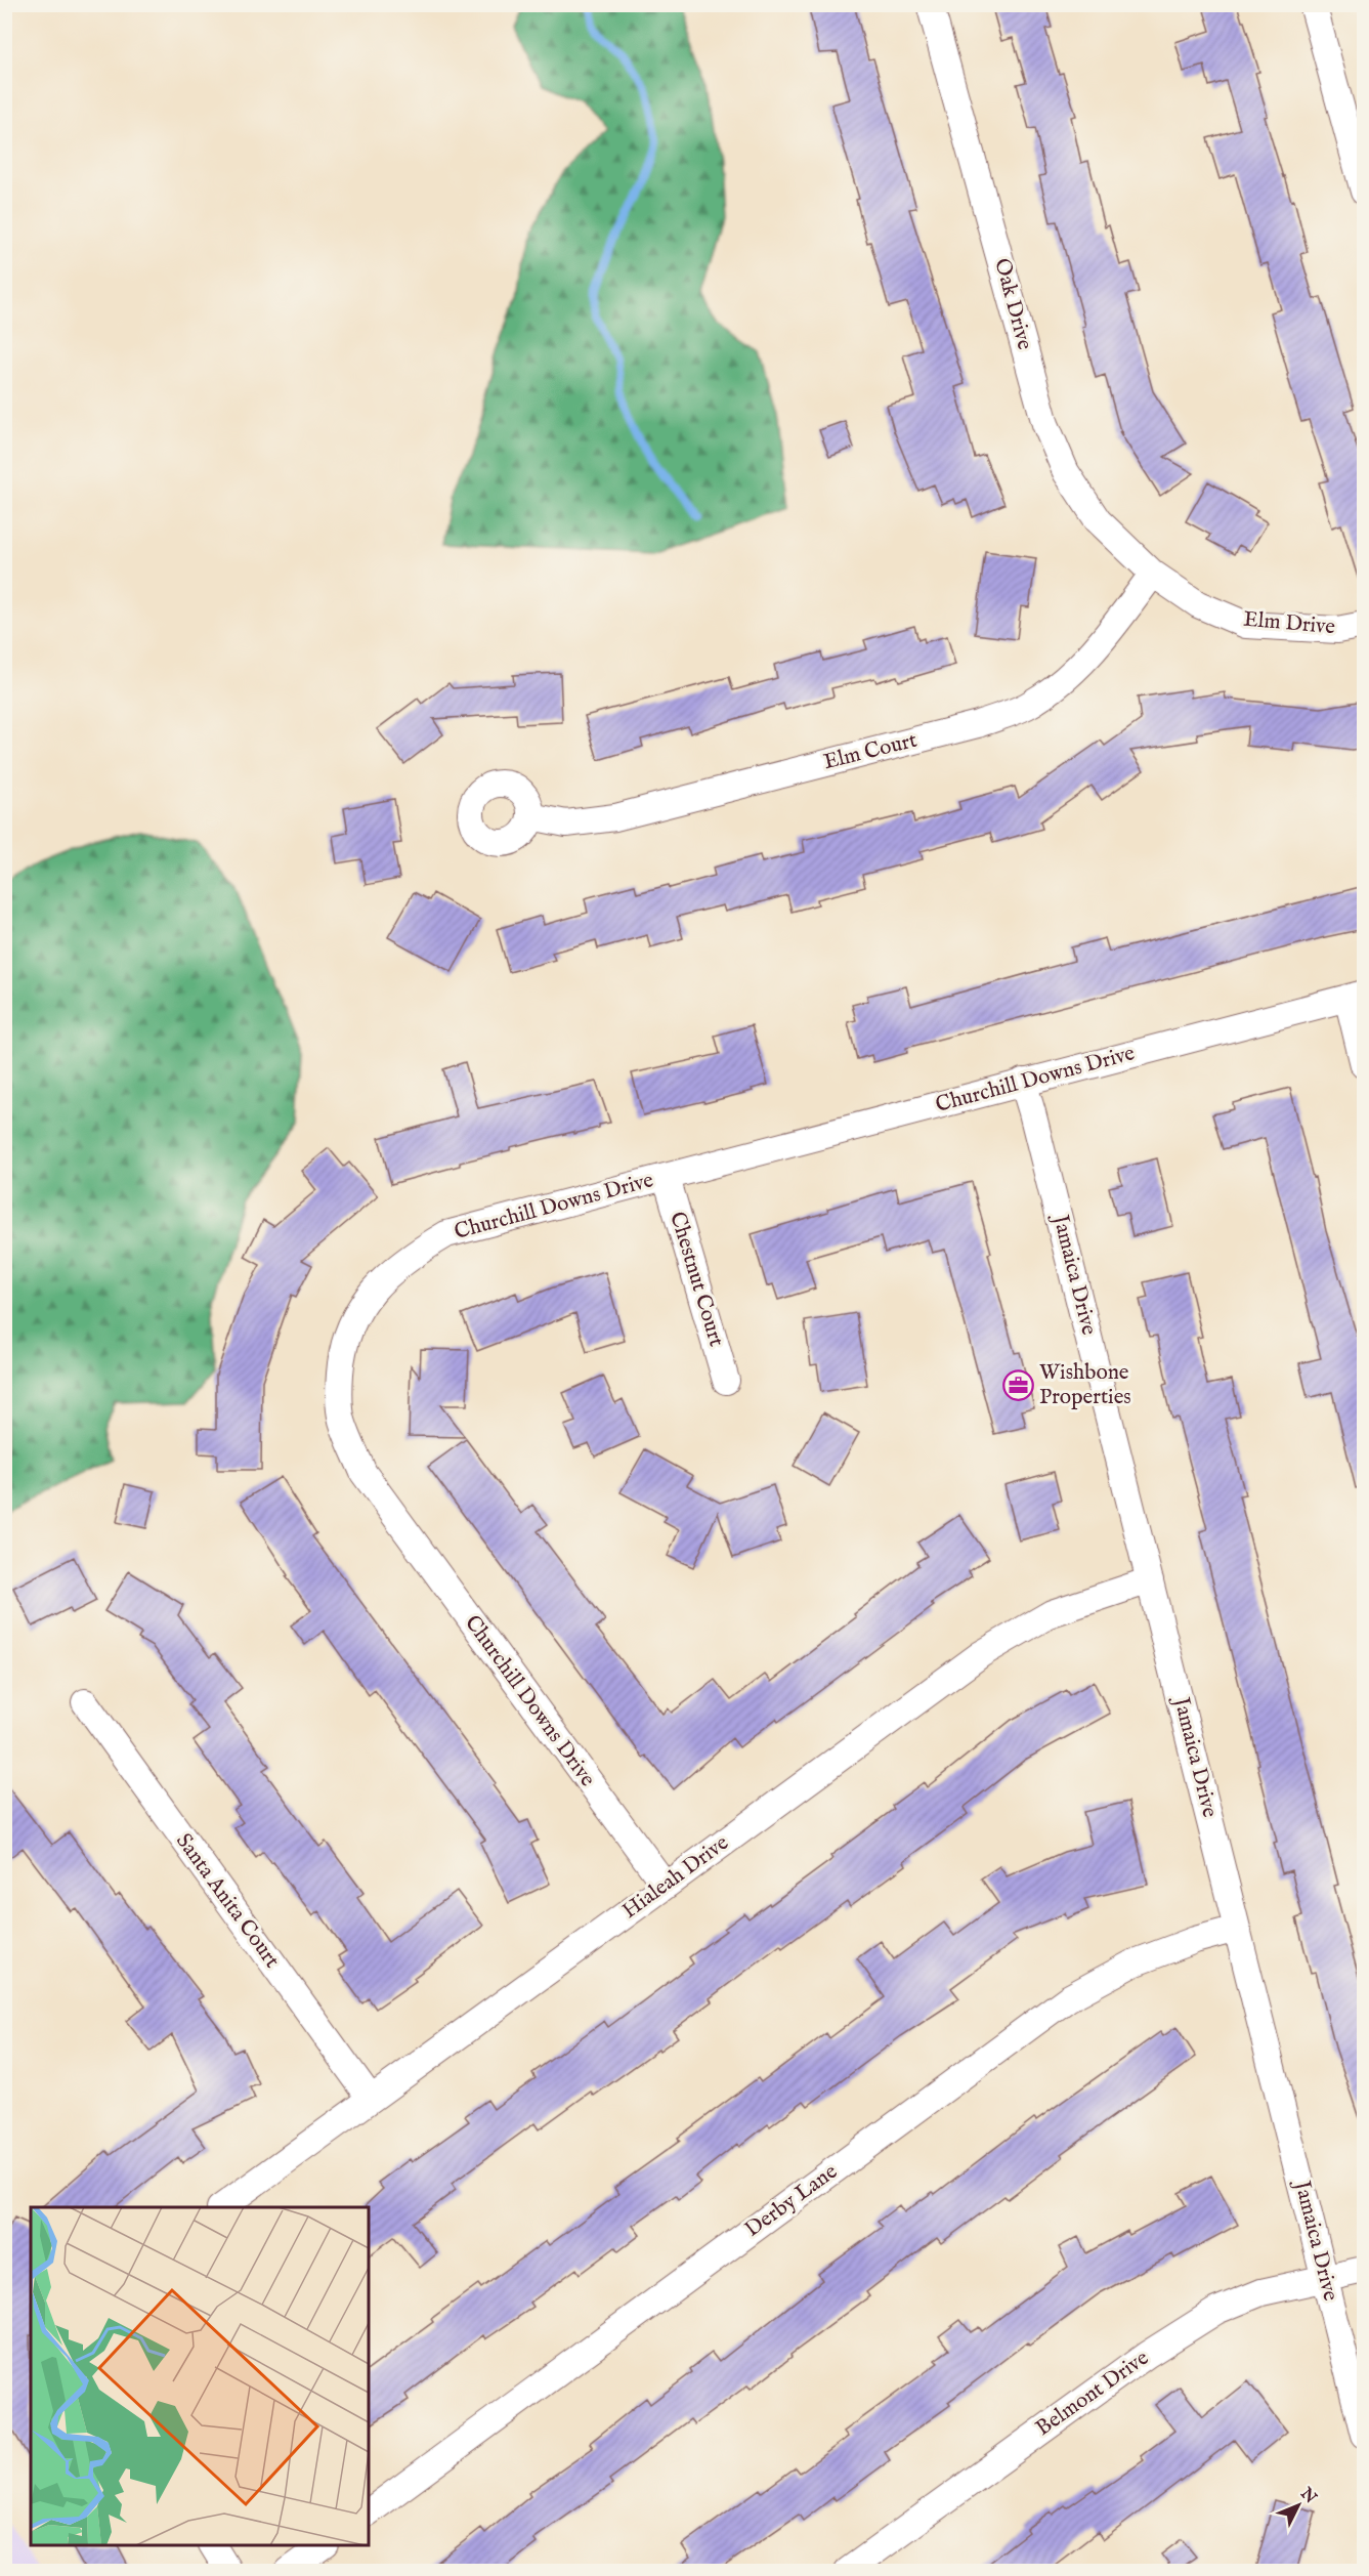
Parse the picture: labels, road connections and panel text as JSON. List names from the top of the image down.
{
  "streets": {
    "street": [
      "Oak Drive",
      "Elm Drive",
      "Elm Court",
      "Churchill Downs Drive",
      "Jamaica Drive",
      "Chestnut Court",
      "Hialeah Drive",
      "Santa Anita Court",
      "Derby Lane",
      "Belmont Drive"
    ]
  },
  "crossings": [
    ["Oak Drive", "Elm Drive"],
    ["Oak Drive", "Elm Court"],
    ["Elm Drive", "Elm Court"],
    ["Churchill Downs Drive", "Jamaica Drive"],
    ["Churchill Downs Drive", "Chestnut Court"],
    ["Churchill Downs Drive", "Hialeah Drive"],
    ["Jamaica Drive", "Hialeah Drive"],
    ["Jamaica Drive", "Derby Lane"],
    ["Jamaica Drive", "Belmont Drive"],
    ["Hialeah Drive", "Santa Anita Court"]
  ],
  "places": {
    "office": ["Wishbone Properties"]
  },
  "north": "top right"
}
